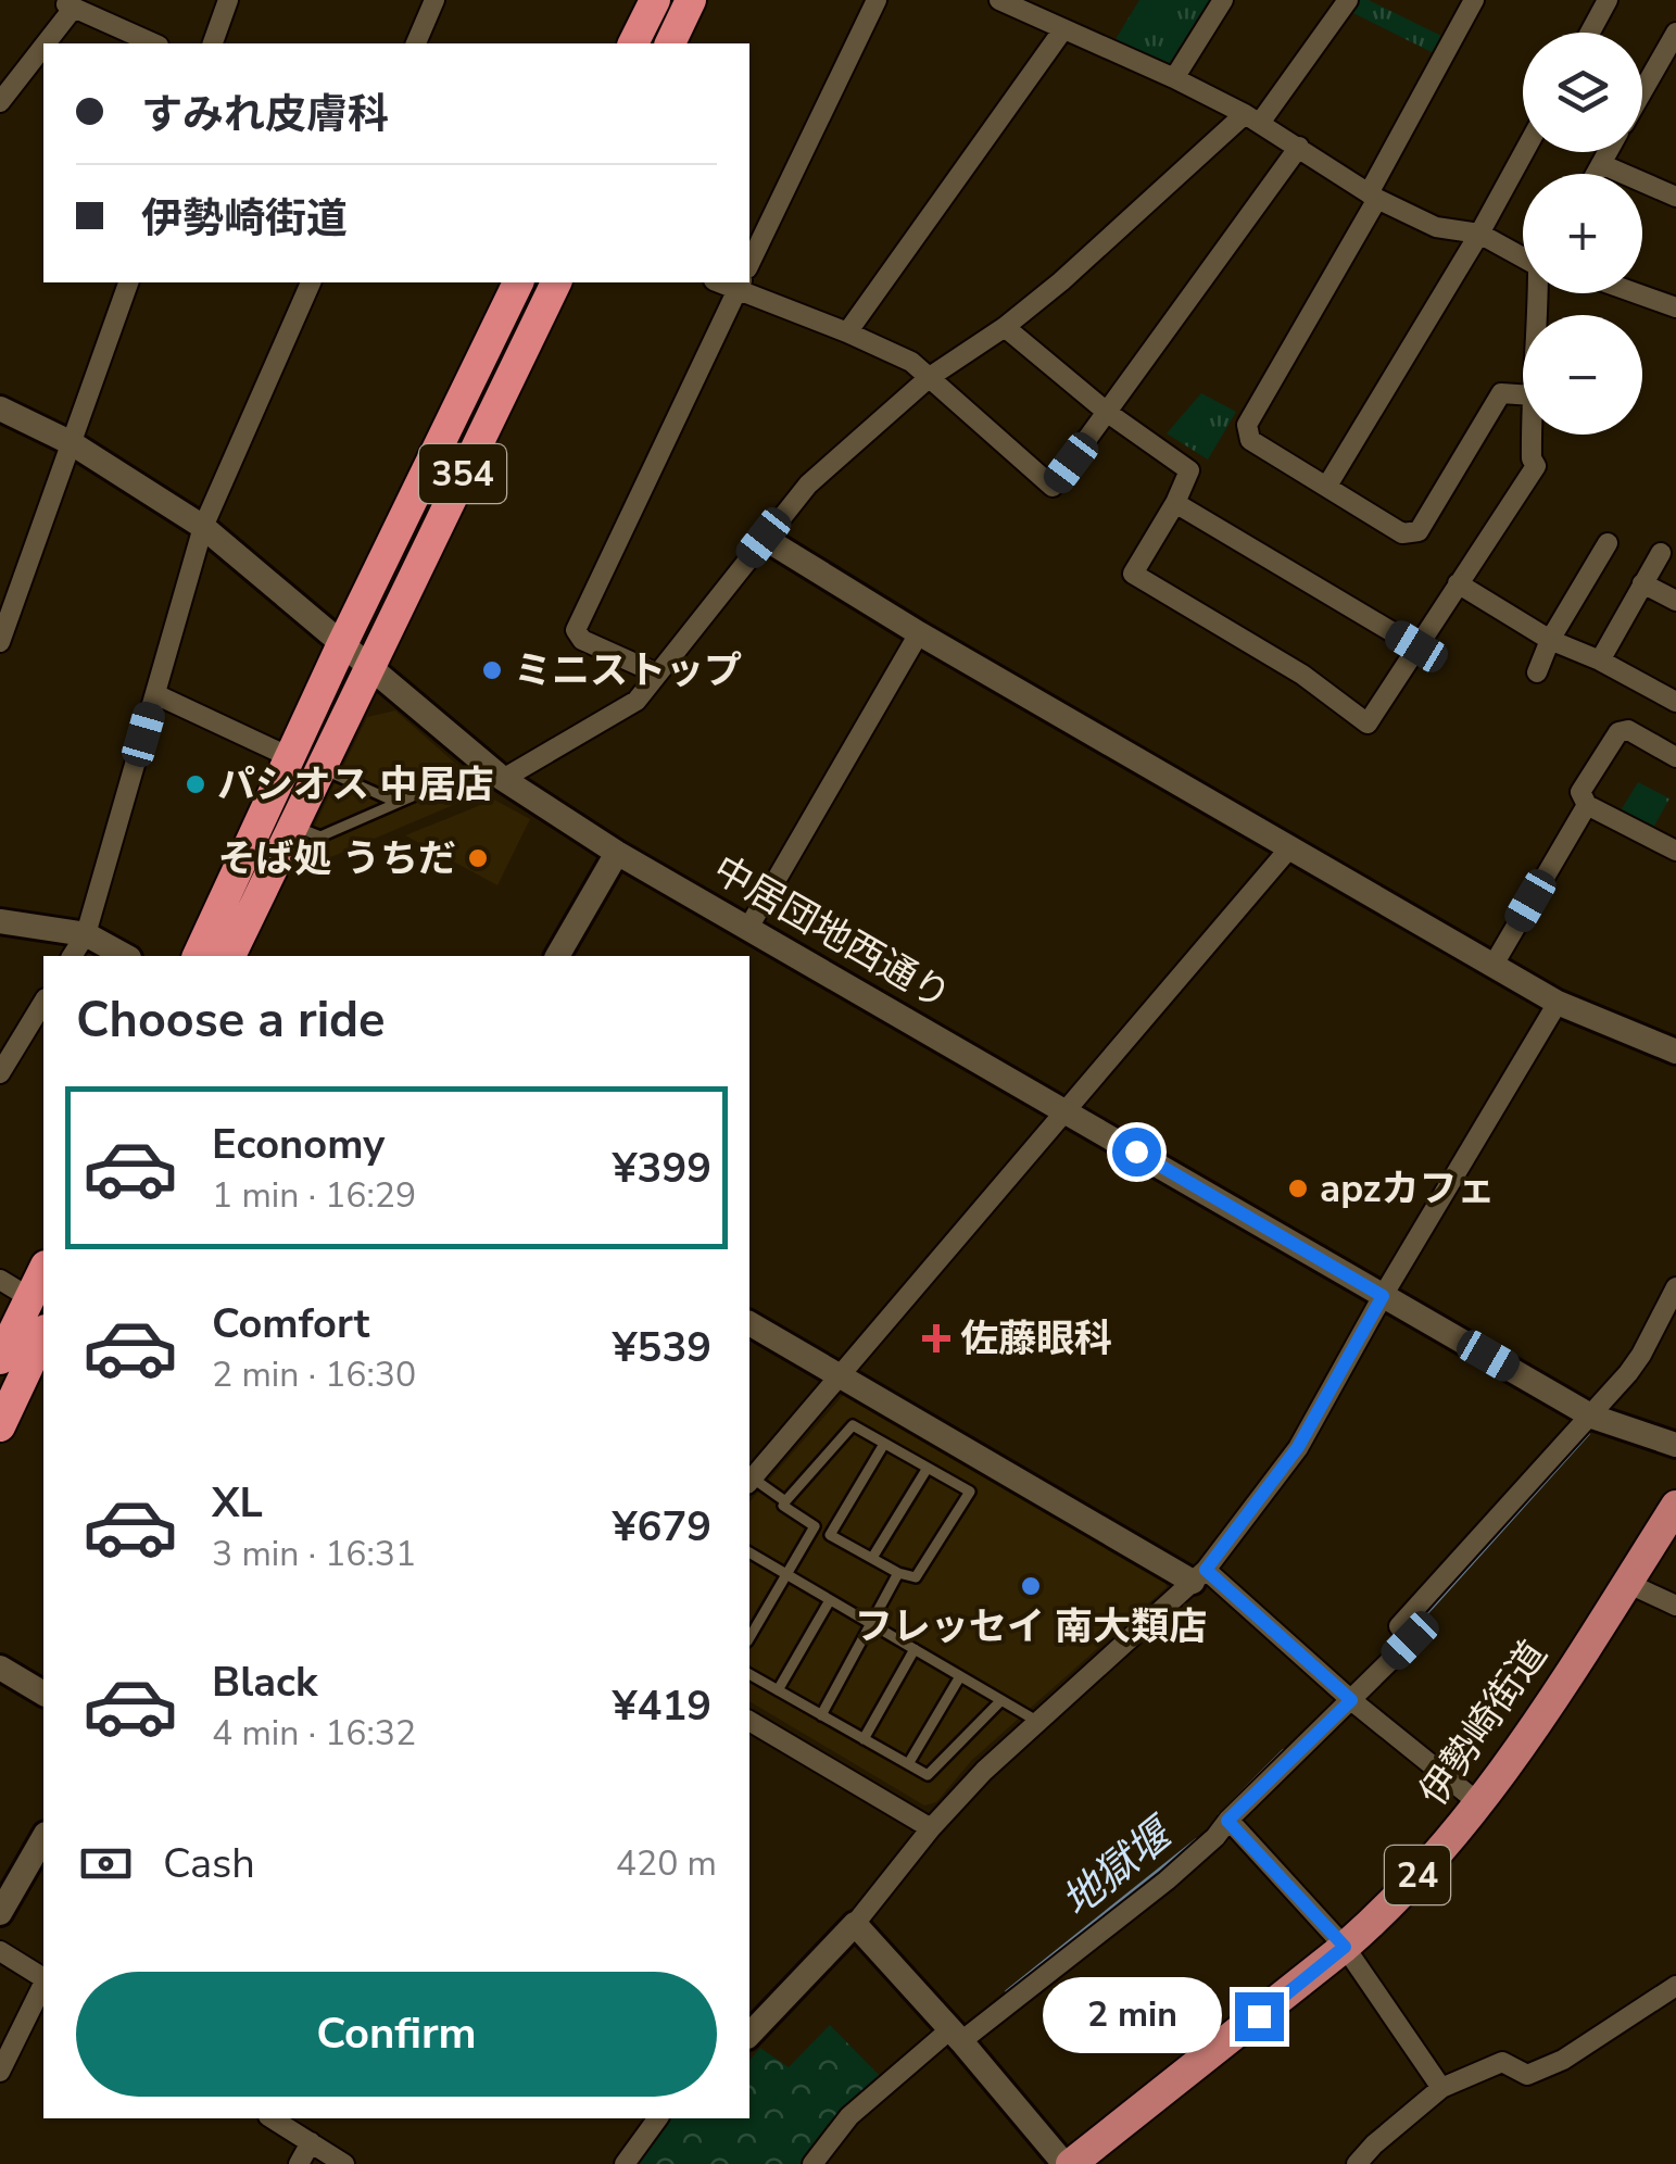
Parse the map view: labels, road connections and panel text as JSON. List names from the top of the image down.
{
  "streets": {
    "highway": ["354"],
    "main road": ["伊勢崎街道", "24"],
    "street": ["中居団地西通り"]
  },
  "crossings": [
    ["354", "中居団地西通り"]
  ],
  "water": ["地獄堰"],
  "places": {
    "other": [
      "ミニストップ",
      "パシオス 中居店",
      "そば処 うちだ",
      "apzカフェ",
      "フレッセイ 南大類店"
    ],
    "health": ["佐藤眼科"]
  },
  "page": {
    "map_buttons": ["+", "−"],
    "banner": ["すみれ皮膚科", "伊勢崎街道"],
    "heading": "Choose a ride",
    "list": [
      {
        "name": "Economy",
        "note": "1 min · 16:29",
        "value": "¥399"
      },
      {
        "name": "Comfort",
        "note": "2 min · 16:30",
        "value": "¥539"
      },
      {
        "name": "XL",
        "note": "3 min · 16:31",
        "value": "¥679"
      },
      {
        "name": "Black",
        "note": "4 min · 16:32",
        "value": "¥419"
      }
    ],
    "pay": ["Cash", "420 m"],
    "buttons": "Confirm",
    "bubble": "2 min"
  }
}
